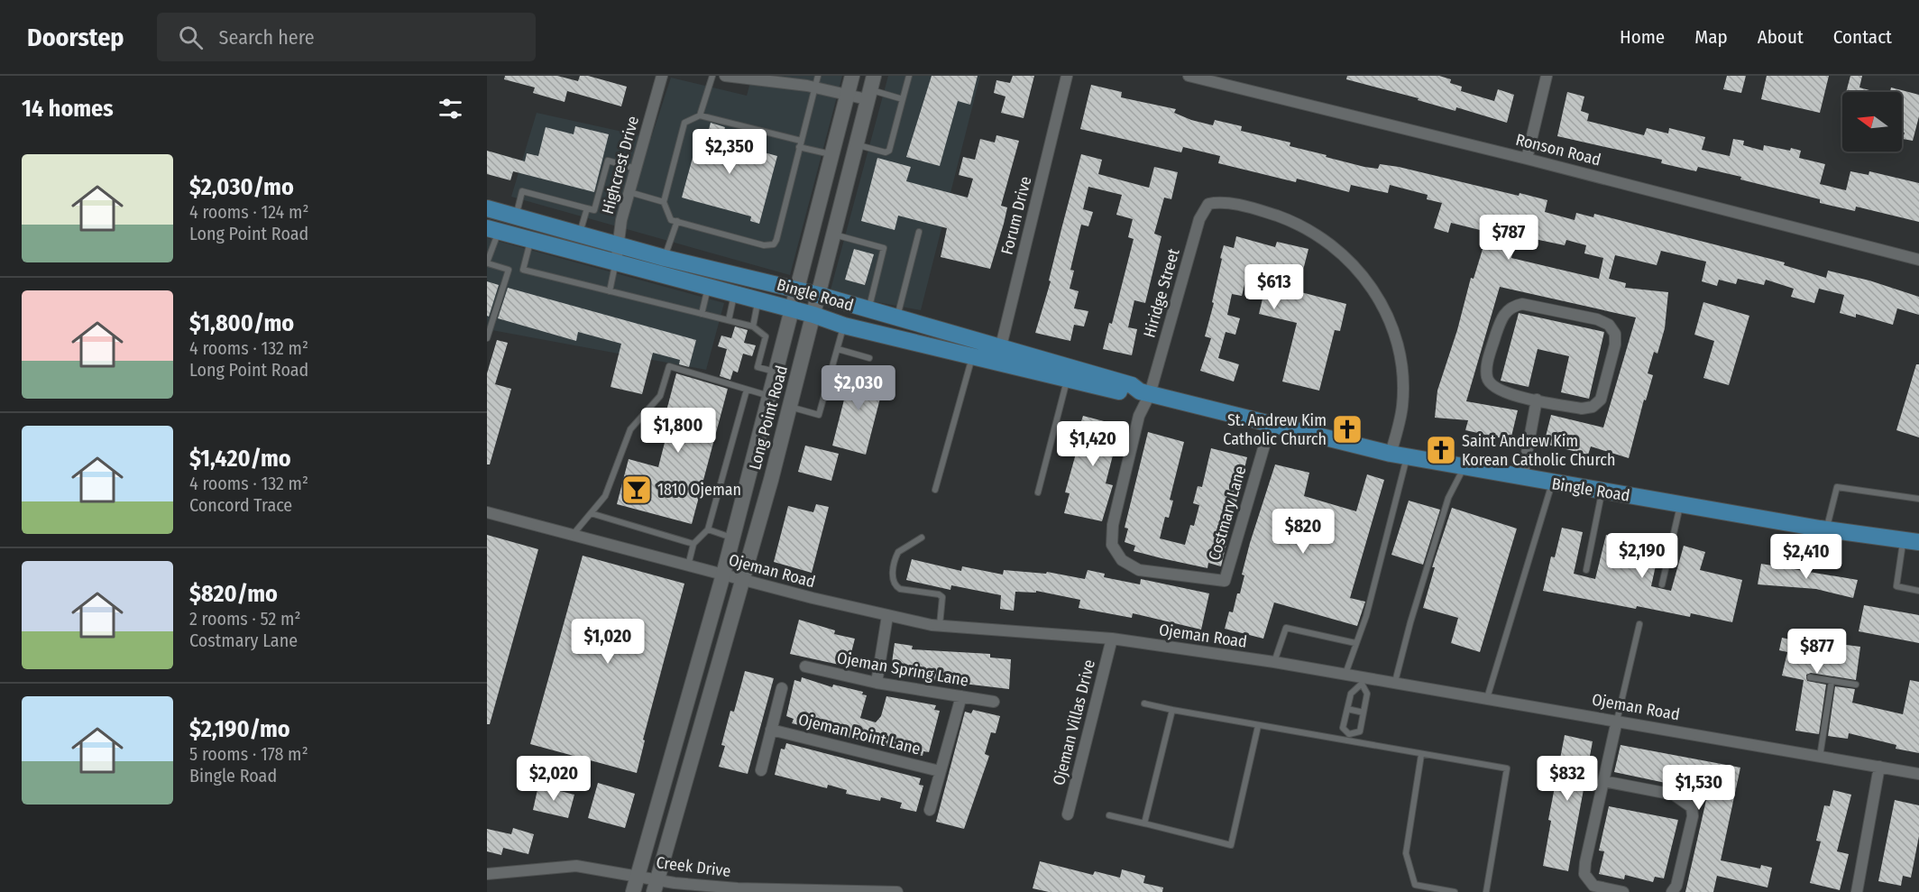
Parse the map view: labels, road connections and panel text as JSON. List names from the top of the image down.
{
  "streets": {
    "main road": ["Bingle Road", "Long Point Road"],
    "street": [
      "Ronson Road",
      "Highcrest Drive",
      "Forum Drive",
      "Hiridge Street",
      "Costmary Lane",
      "Ojeman Road",
      "Ojeman Spring Lane",
      "Ojeman Villas Drive",
      "Ojeman Point Lane",
      "Creek Drive"
    ]
  },
  "crossings": [
    ["Highcrest Drive", "Bingle Road"],
    ["Forum Drive", "Bingle Road"],
    ["Hiridge Street", "Bingle Road"],
    ["Hiridge Street", "Costmary Lane"],
    ["Bingle Road", "Long Point Road"],
    ["Bingle Road", "Costmary Lane"],
    ["Long Point Road", "Ojeman Road"],
    ["Long Point Road", "Creek Drive"],
    ["Ojeman Road", "Ojeman Villas Drive"]
  ],
  "places": {
    "church": ["St. Andrew Kim Catholic Church", "Saint Andrew Kim Korean Catholic Church"],
    "bar": ["1810 Ojeman"]
  },
  "north": "left",
  "page": {
    "header": "Doorstep",
    "search": "Search here",
    "nav": [
      "Home",
      "Map",
      "About",
      "Contact"
    ],
    "heading": "14 homes",
    "price": [
      "$2,350",
      "$787",
      "$613",
      "$2,030",
      "$1,800",
      "$1,420",
      "$820",
      "$2,190",
      "$2,410",
      "$1,020",
      "$877",
      "$2,020",
      "$832",
      "$1,530"
    ],
    "list": [
      {
        "name": "$2,030/mo",
        "note": "4 rooms · 124 m² · Long Point Road"
      },
      {
        "name": "$1,800/mo",
        "note": "4 rooms · 132 m² · Long Point Road"
      },
      {
        "name": "$1,420/mo",
        "note": "4 rooms · 132 m² · Concord Trace"
      },
      {
        "name": "$820/mo",
        "note": "2 rooms · 52 m² · Costmary Lane"
      },
      {
        "name": "$2,190/mo",
        "note": "5 rooms · 178 m² · Bingle Road"
      }
    ]
  }
}
